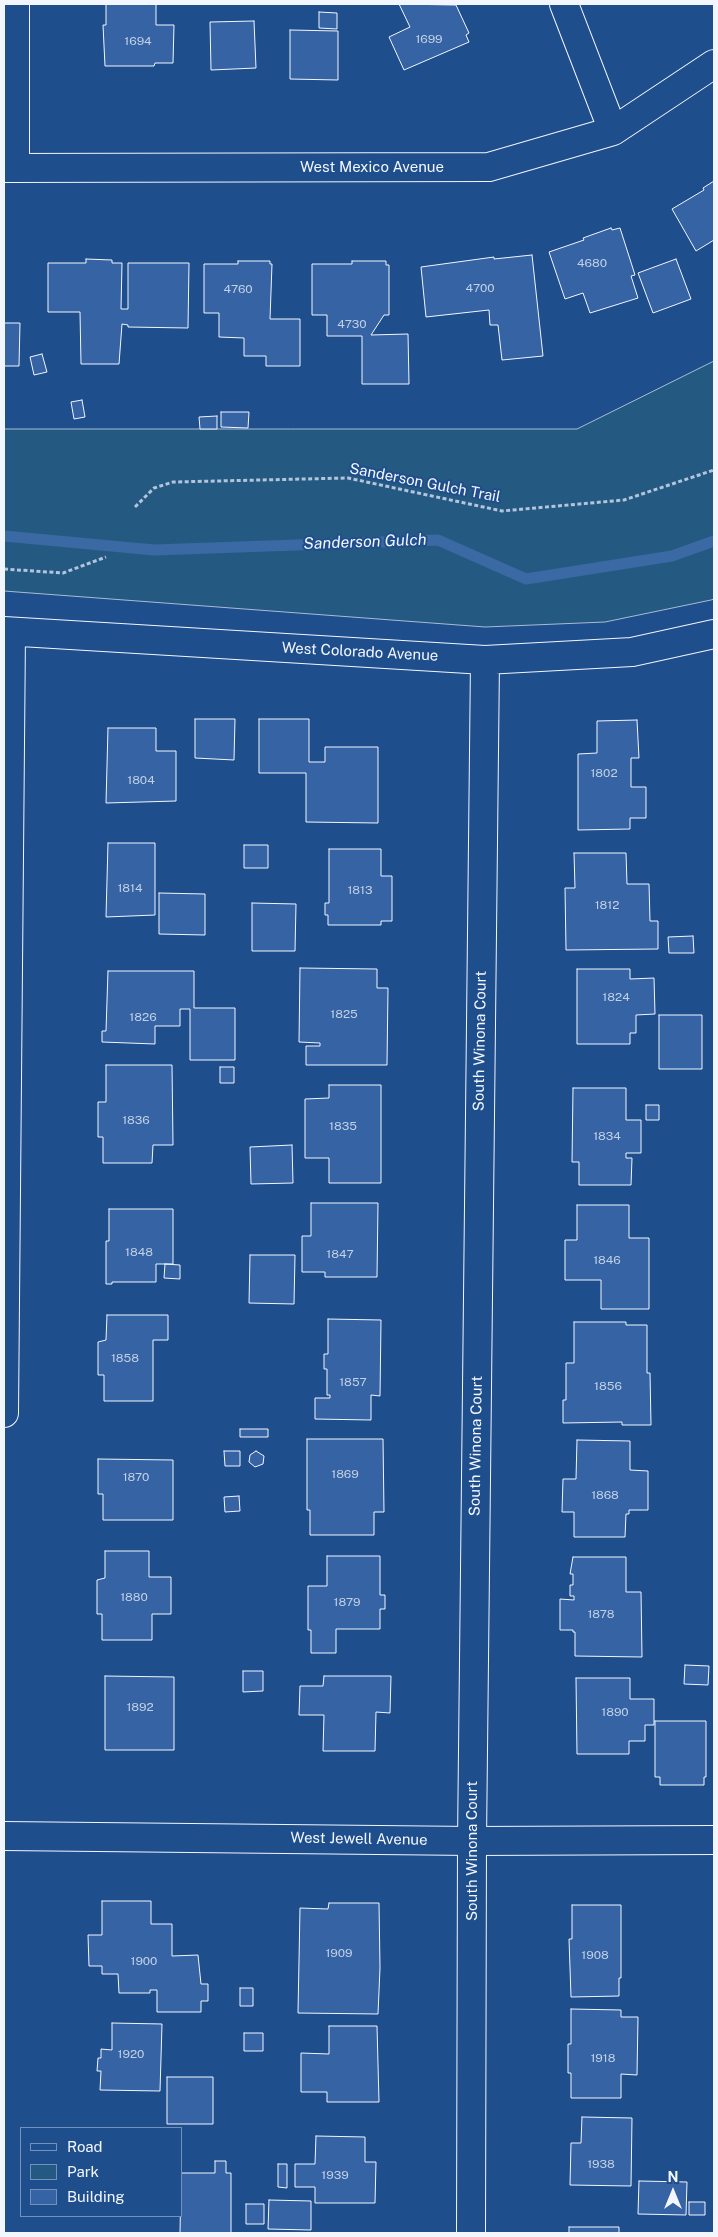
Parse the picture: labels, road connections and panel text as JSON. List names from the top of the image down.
{
  "streets": {
    "street": [
      "West Mexico Avenue",
      "West Colorado Avenue",
      "South Winona Court",
      "West Jewell Avenue"
    ],
    "path": ["Sanderson Gulch Trail"]
  },
  "crossings": [
    ["West Colorado Avenue", "South Winona Court"],
    ["South Winona Court", "West Jewell Avenue"]
  ],
  "water": ["Sanderson Gulch"],
  "house_numbers": [
    "1699",
    "1694",
    "4680",
    "4700",
    "4760",
    "4730",
    "1802",
    "1804",
    "1814",
    "1813",
    "1812",
    "1824",
    "1825",
    "1826",
    "1836",
    "1835",
    "1834",
    "1848",
    "1847",
    "1846",
    "1858",
    "1857",
    "1856",
    "1869",
    "1870",
    "1868",
    "1880",
    "1879",
    "1878",
    "1892",
    "1890",
    "1909",
    "1908",
    "1900",
    "1920",
    "1918",
    "1938",
    "1939"
  ],
  "legend": ["Road", "Park", "Building"],
  "north": "top"
}
